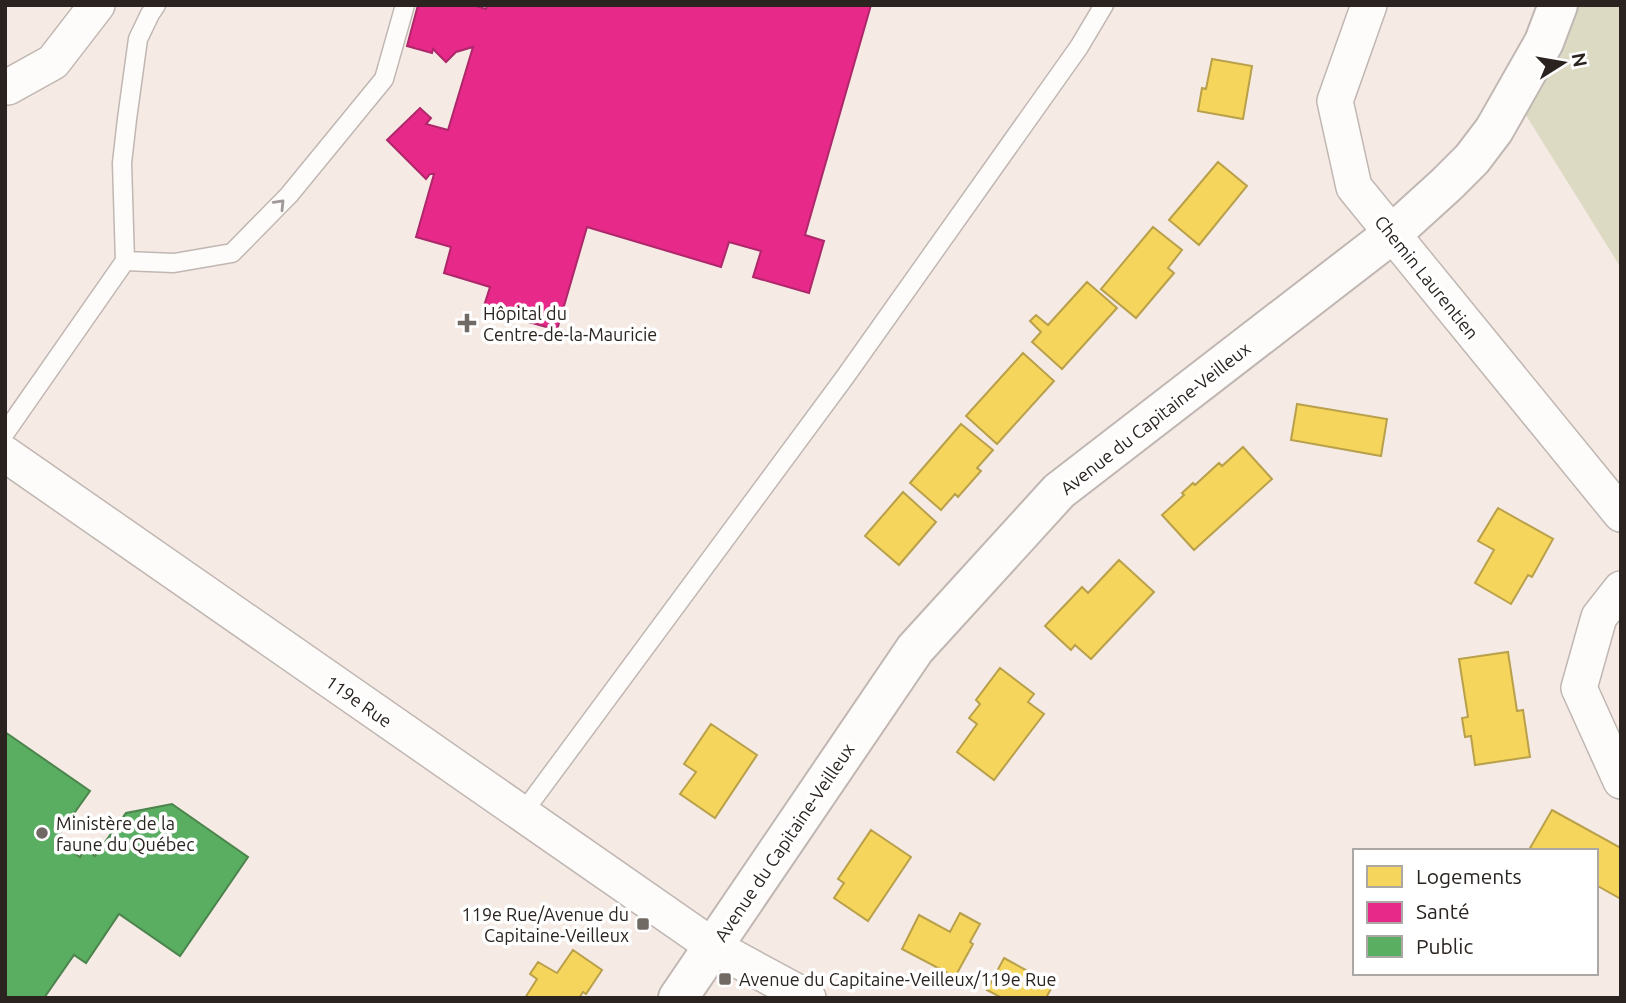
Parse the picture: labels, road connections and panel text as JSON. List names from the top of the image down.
{
  "streets": {
    "street": ["Chemin Laurentien", "Avenue du Capitaine-Veilleux", "119e Rue"]
  },
  "crossings": [
    ["Chemin Laurentien", "Avenue du Capitaine-Veilleux"],
    ["Avenue du Capitaine-Veilleux", "119e Rue"]
  ],
  "places": {
    "health": ["Hôpital du Centre-de-la-Mauricie"],
    "other": ["Ministère de la faune du Québec"],
    "transit": ["119e Rue/Avenue du Capitaine-Veilleux", "Avenue du Capitaine-Veilleux/119e Rue"]
  },
  "legend": ["Logements", "Santé", "Public"],
  "north": "right"
}
